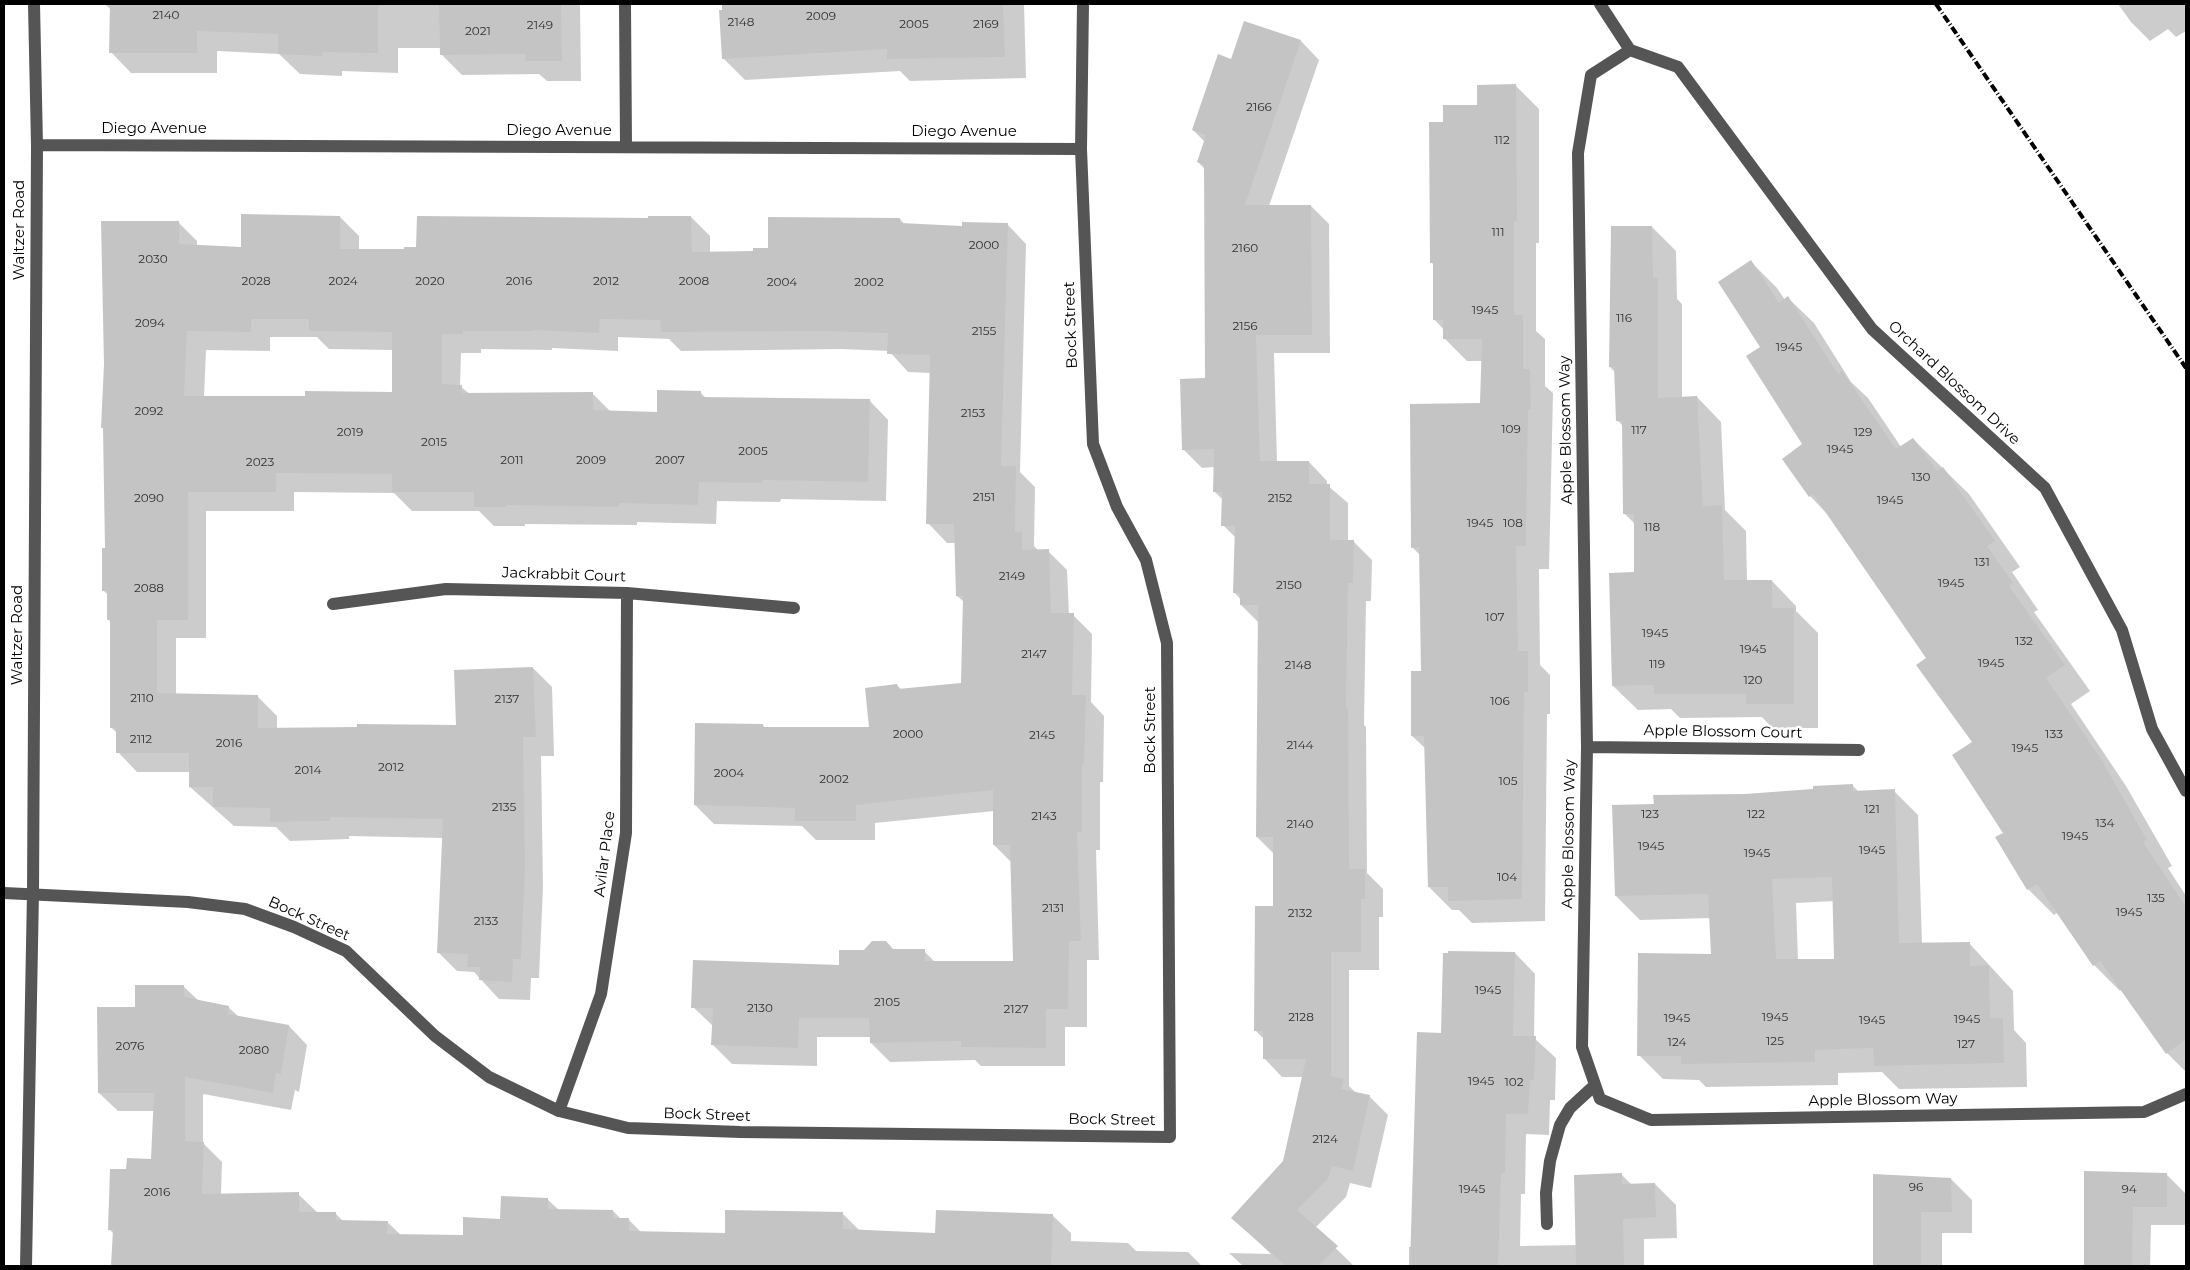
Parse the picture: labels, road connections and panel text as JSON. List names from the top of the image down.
{
  "streets": {
    "street": [
      "Diego Avenue",
      "Waltzer Road",
      "Bock Street",
      "Orchard Blossom Drive",
      "Apple Blossom Way",
      "Jackrabbit Court",
      "Apple Blossom Court",
      "Avilar Place"
    ]
  },
  "crossings": [
    ["Diego Avenue", "Waltzer Road"],
    ["Diego Avenue", "Bock Street"],
    ["Waltzer Road", "Bock Street"],
    ["Bock Street", "Avilar Place"],
    ["Orchard Blossom Drive", "Apple Blossom Way"],
    ["Apple Blossom Way", "Apple Blossom Court"],
    ["Jackrabbit Court", "Avilar Place"]
  ],
  "house_numbers": [
    "2140",
    "2009",
    "2148",
    "2005",
    "2169",
    "2149",
    "2021",
    "2166",
    "112",
    "111",
    "2000",
    "2160",
    "2030",
    "2028",
    "2024",
    "2020",
    "2016",
    "2012",
    "2008",
    "2004",
    "2002",
    "1945",
    "116",
    "2094",
    "2156",
    "2155",
    "1945",
    "2092",
    "2153",
    "109",
    "117",
    "2019",
    "129",
    "2015",
    "1945",
    "2005",
    "2011",
    "2009",
    "2007",
    "2023",
    "130",
    "2151",
    "2090",
    "2152",
    "1945",
    "1945",
    "108",
    "118",
    "131",
    "2149",
    "1945",
    "2150",
    "2088",
    "107",
    "1945",
    "132",
    "1945",
    "2147",
    "1945",
    "119",
    "2148",
    "120",
    "2110",
    "2137",
    "106",
    "2000",
    "133",
    "2145",
    "2112",
    "2016",
    "2144",
    "1945",
    "2012",
    "2014",
    "2004",
    "2002",
    "105",
    "2135",
    "121",
    "123",
    "122",
    "2143",
    "134",
    "2140",
    "1945",
    "1945",
    "1945",
    "1945",
    "104",
    "135",
    "2131",
    "1945",
    "2132",
    "2133",
    "1945",
    "2105",
    "2130",
    "2127",
    "2128",
    "1945",
    "1945",
    "1945",
    "1945",
    "125",
    "124",
    "127",
    "2076",
    "2080",
    "1945",
    "102",
    "2124",
    "96",
    "1945",
    "94",
    "2016"
  ]
}
